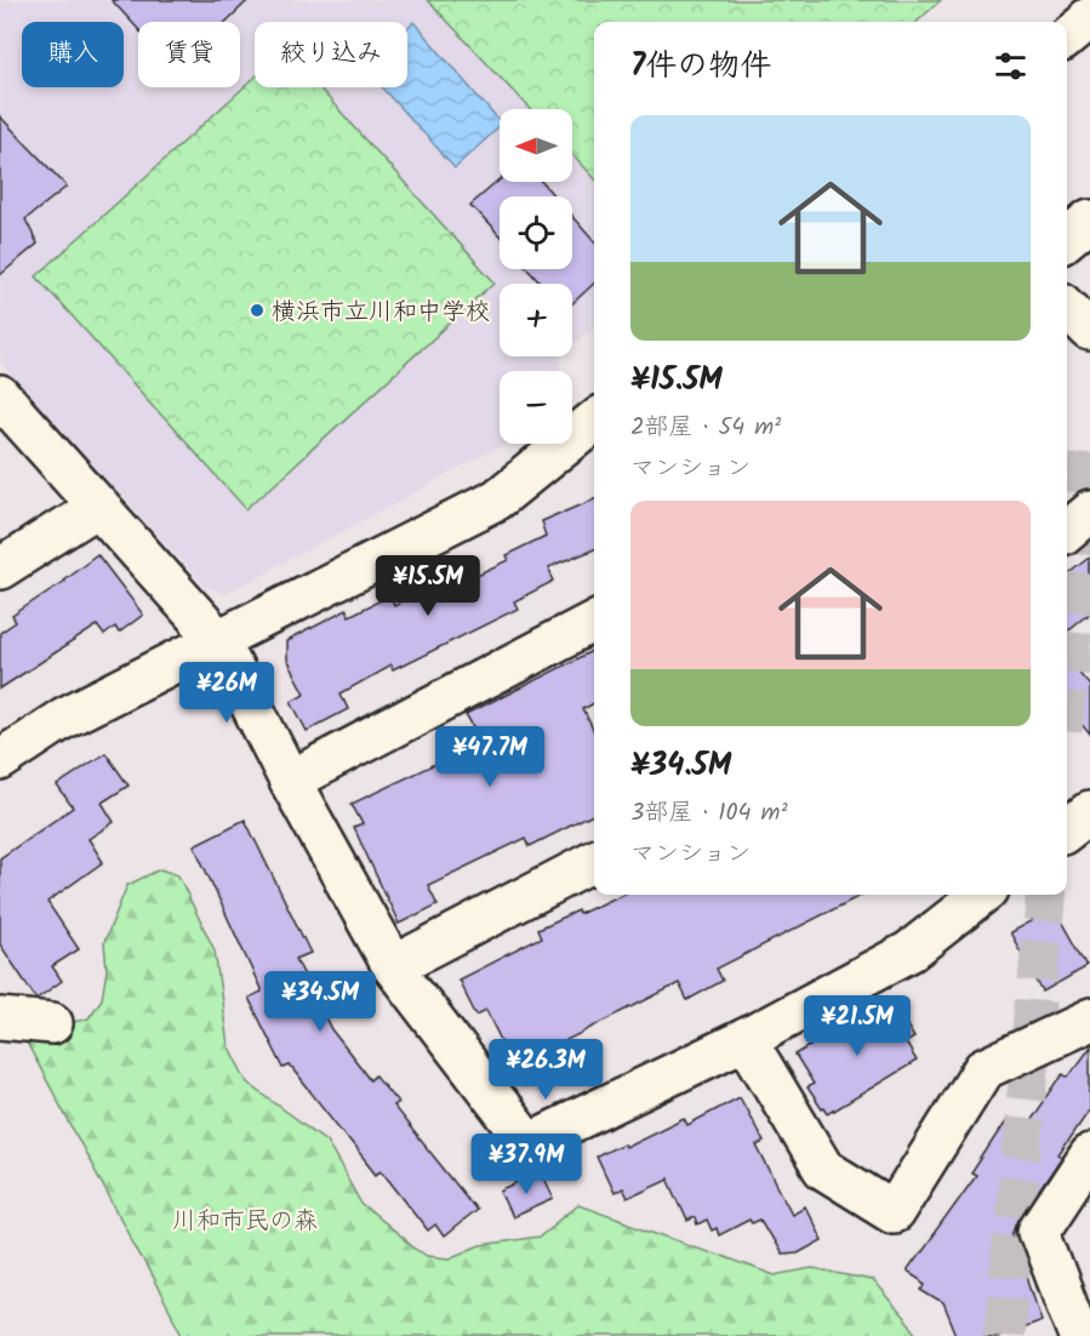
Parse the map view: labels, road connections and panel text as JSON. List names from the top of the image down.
{
  "parks": ["川和市民の森"],
  "places": ["横浜市立川和中学校"],
  "north": "left",
  "page": {
    "chip": ["購入", "賃貸", "絞り込み"],
    "heading": "7件の物件",
    "map_buttons": ["+", "−"],
    "list": [
      {
        "name": "¥15.5M",
        "note": "2部屋 · 54 m² · マンション"
      },
      {
        "name": "¥34.5M",
        "note": "3部屋 · 104 m² · マンション"
      }
    ],
    "price": [
      "¥15.5M",
      "¥26M",
      "¥47.7M",
      "¥34.5M",
      "¥21.5M",
      "¥26.3M",
      "¥37.9M"
    ]
  }
}
